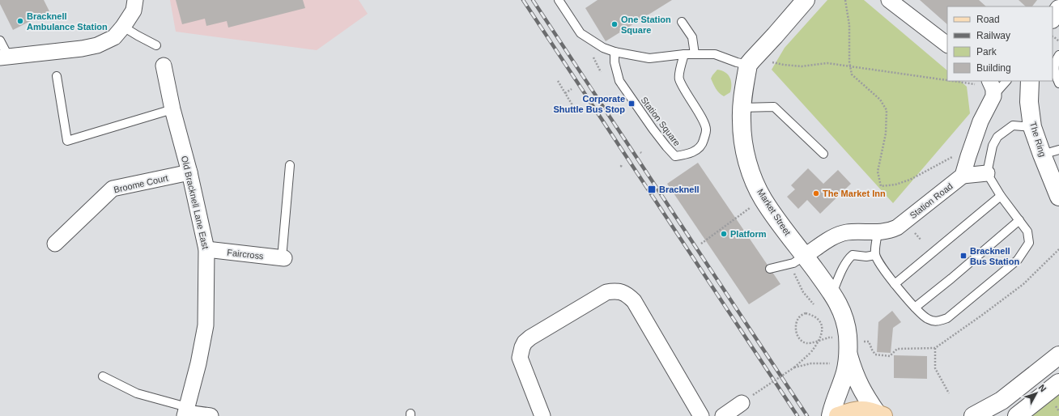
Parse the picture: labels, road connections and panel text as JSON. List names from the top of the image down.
{
  "streets": {
    "street": [
      "The Ring",
      "Broome Court",
      "Station Road",
      "Old Bracknell Lane East",
      "Market Street",
      "Faircross"
    ],
    "lane": ["Station Square"]
  },
  "crossings": [
    ["Broome Court", "Old Bracknell Lane East"],
    ["Station Road", "Market Street"],
    ["Old Bracknell Lane East", "Faircross"]
  ],
  "places": {
    "other": [
      "Bracknell Ambulance Station",
      "One Station Square",
      "The Market Inn",
      "Platform"
    ],
    "transit": ["Corporate Shuttle Bus Stop", "Bracknell", "Bracknell Bus Station"]
  },
  "legend": [
    "Road",
    "Railway",
    "Park",
    "Building"
  ],
  "north": "top right"
}
